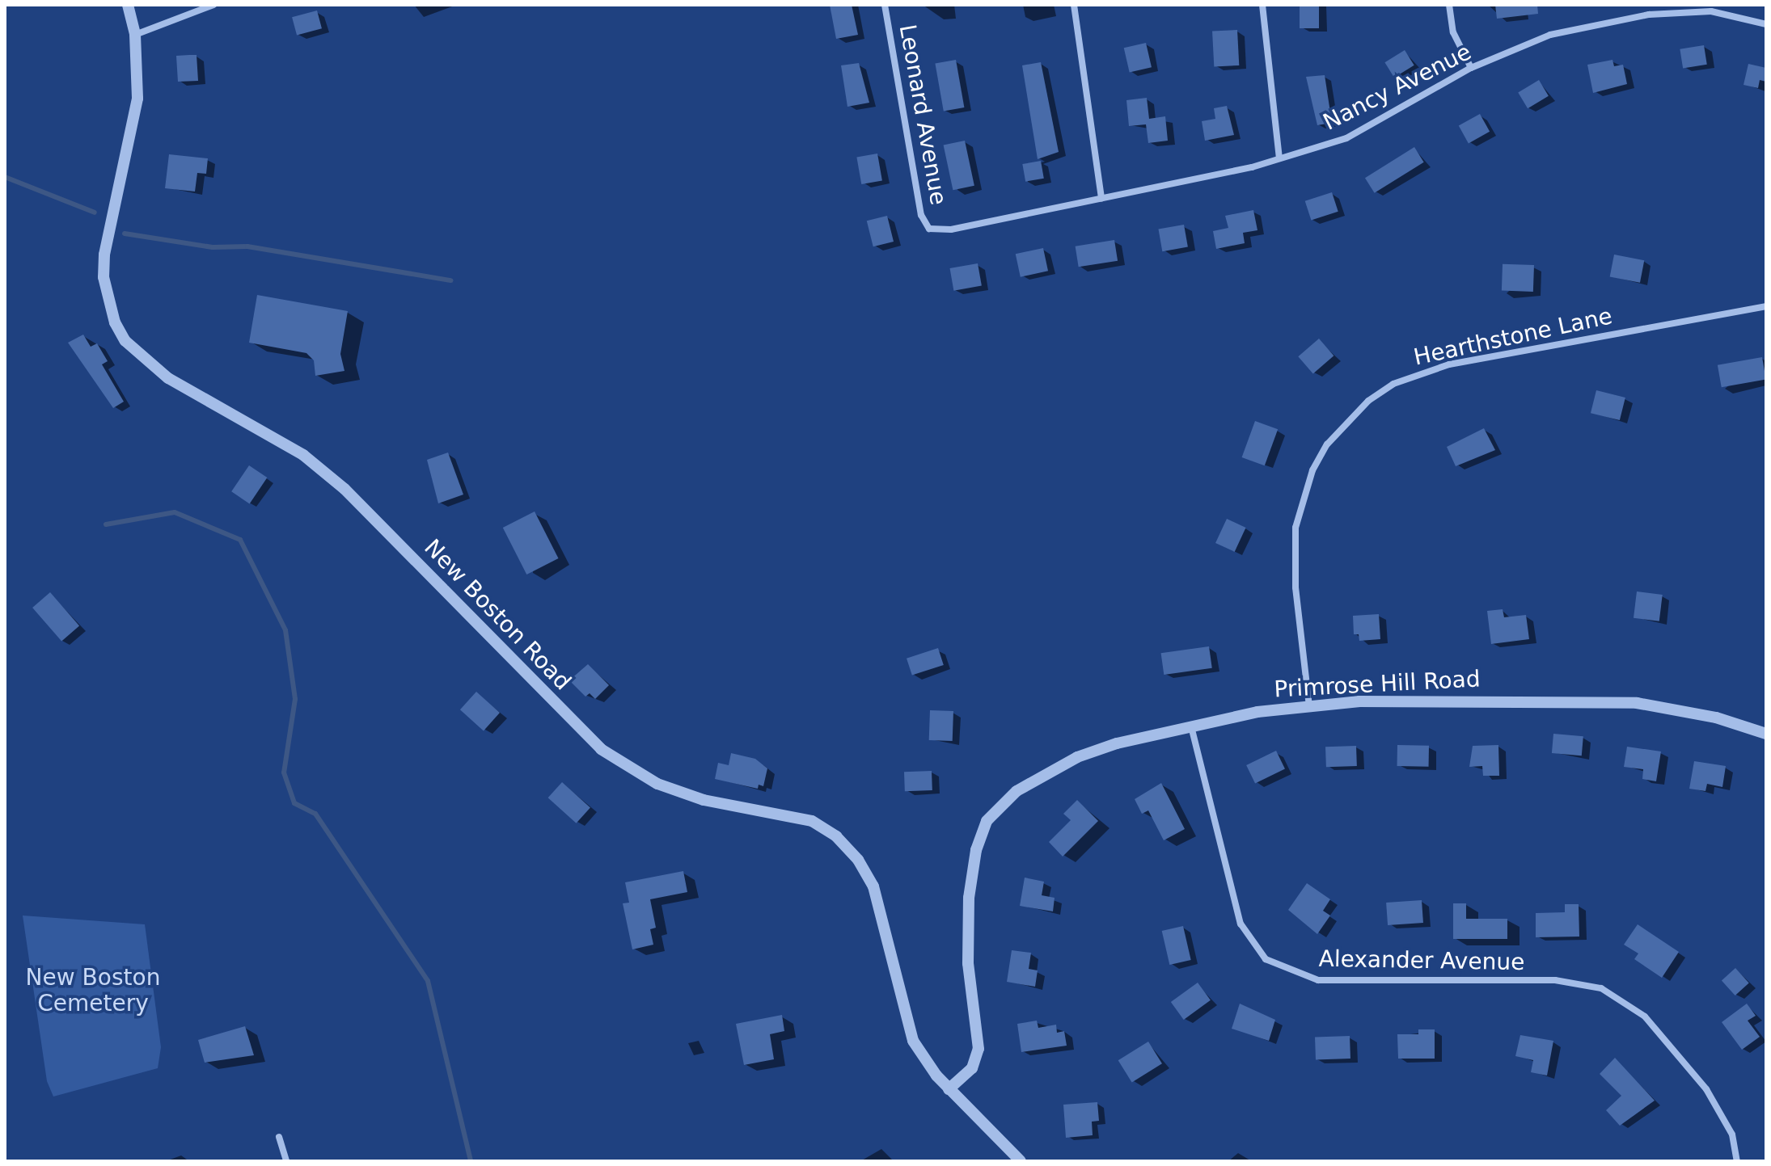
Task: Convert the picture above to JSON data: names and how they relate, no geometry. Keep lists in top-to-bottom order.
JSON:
{
  "streets": {
    "street": [
      "Nancy Avenue",
      "Leonard Avenue",
      "Hearthstone Lane",
      "New Boston Road",
      "Primrose Hill Road",
      "Alexander Avenue"
    ]
  },
  "crossings": [
    ["Nancy Avenue", "Leonard Avenue"],
    ["Hearthstone Lane", "Primrose Hill Road"],
    ["New Boston Road", "Primrose Hill Road"],
    ["Primrose Hill Road", "Alexander Avenue"]
  ],
  "parks": ["New Boston Cemetery"]
}
